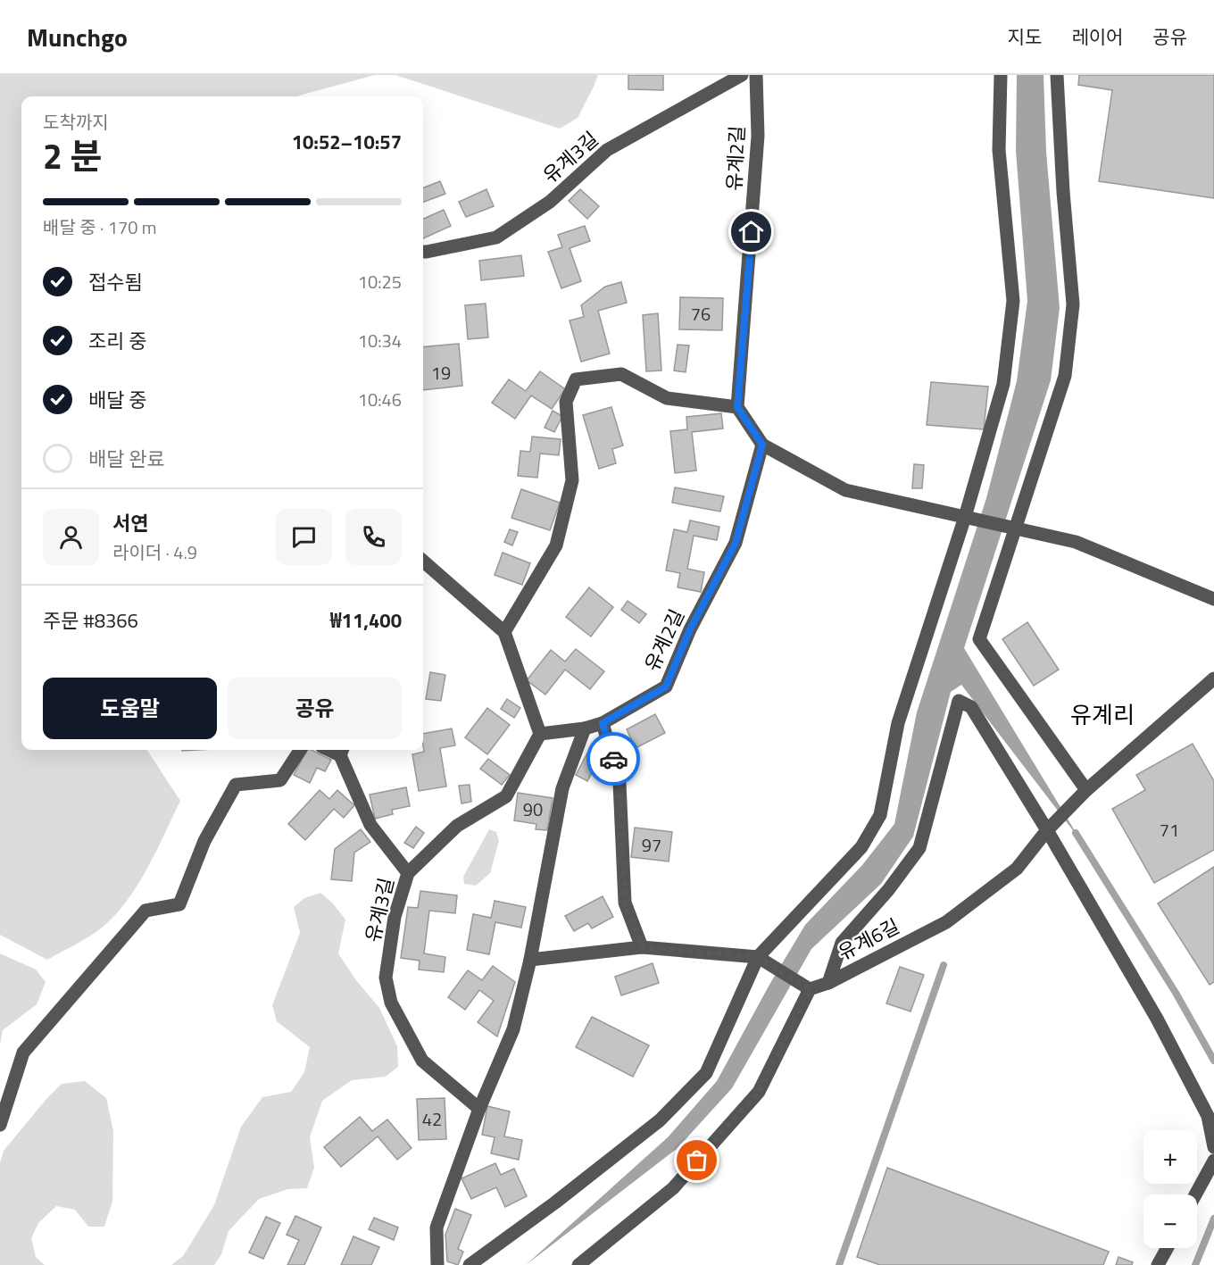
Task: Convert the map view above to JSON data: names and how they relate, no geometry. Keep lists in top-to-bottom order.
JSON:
{
  "streets": {
    "street": ["유계3길", "유계2길", "유계6길"]
  },
  "crossings": [
    ["유계3길", "유계2길"]
  ],
  "districts": ["유계리"],
  "house_numbers": [
    "76",
    "19",
    "90",
    "71",
    "97",
    "42"
  ],
  "page": {
    "header": "Munchgo",
    "nav": ["지도", "레이어", "공유"],
    "heading": ["2 분", "도착까지", "10:52–10:57"],
    "panel": [
      "서연",
      "라이더 · 4.9",
      "주문 #8366",
      "₩11,400"
    ],
    "bar": "배달 중 · 170 m",
    "list": [
      ["접수됨", "10:25"],
      ["조리 중", "10:34"],
      ["배달 중", "10:46"],
      "배달 완료"
    ],
    "buttons": ["도움말", "공유"],
    "map_buttons": ["+", "−"]
  }
}
